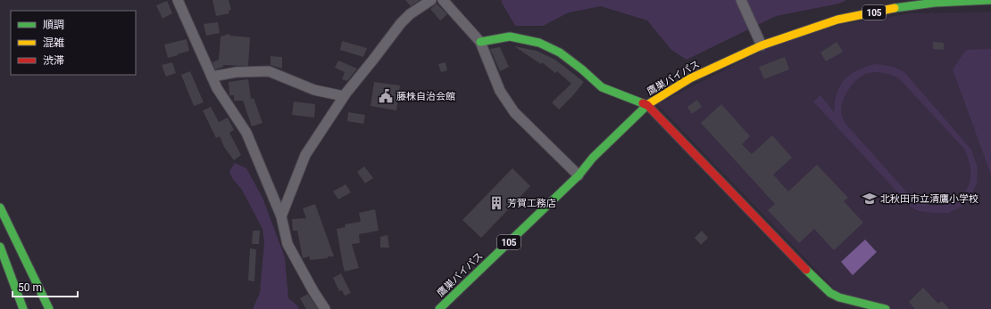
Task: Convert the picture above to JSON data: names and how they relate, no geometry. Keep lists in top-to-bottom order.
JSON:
{
  "streets": {
    "main road": ["105", "鷹巣バイパス"]
  },
  "places": {
    "public building": ["藤株自治会館"],
    "school or university": ["北秋田市立清鷹小学校"],
    "building": ["芳賀工務店"]
  },
  "legend": ["順調", "混雑", "渋滞"],
  "scale_bar": "50 m"
}
